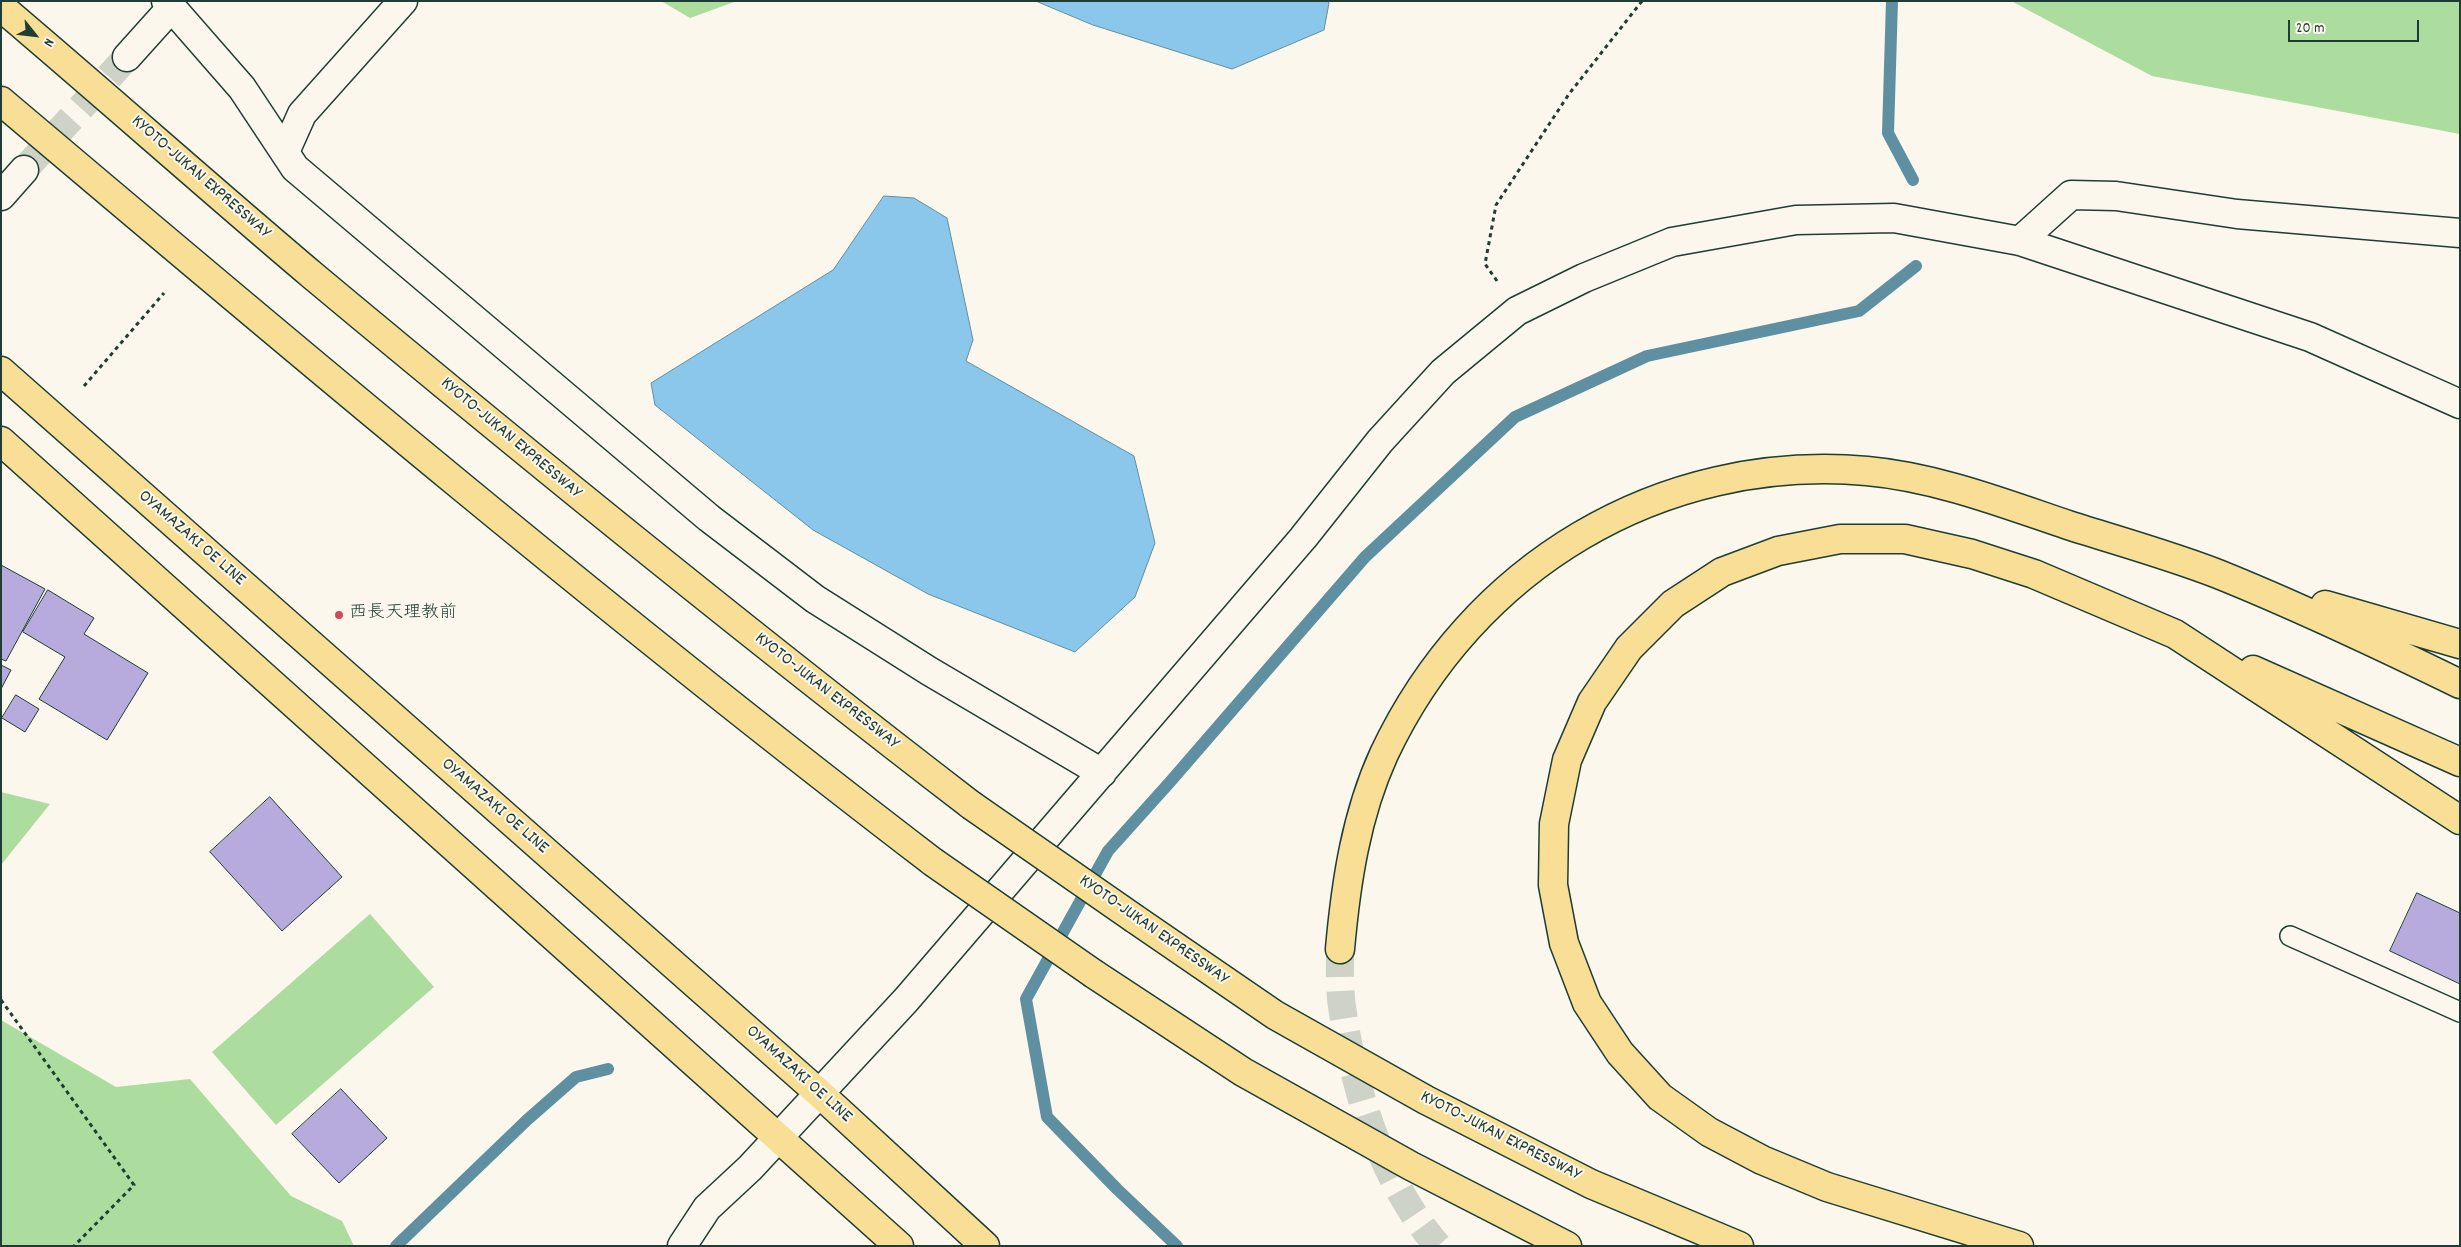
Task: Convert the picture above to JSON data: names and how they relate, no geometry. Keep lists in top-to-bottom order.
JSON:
{
  "streets": {
    "main road": ["KYOTO-JUKAN EXPRESSWAY", "OYAMAZAKI OE LINE"]
  },
  "places": ["西長天理教前"],
  "scale_bar": "20 m",
  "north": "bottom right"
}
